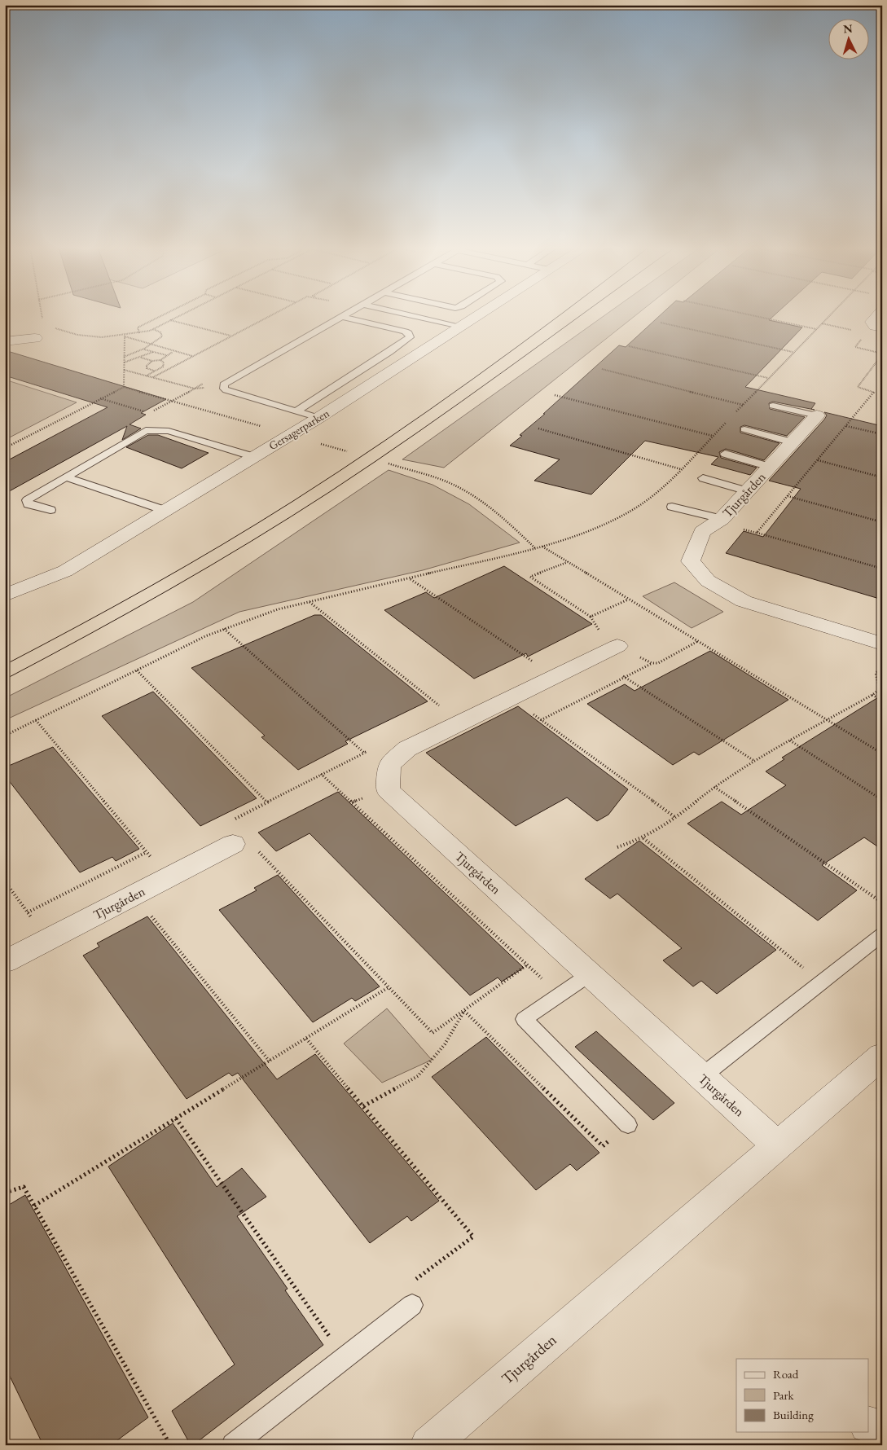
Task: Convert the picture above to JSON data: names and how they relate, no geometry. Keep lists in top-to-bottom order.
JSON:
{
  "streets": {
    "street": ["Gersagerparken", "Tjurgården"]
  },
  "legend": ["Road", "Park", "Building"],
  "north": "top"
}
